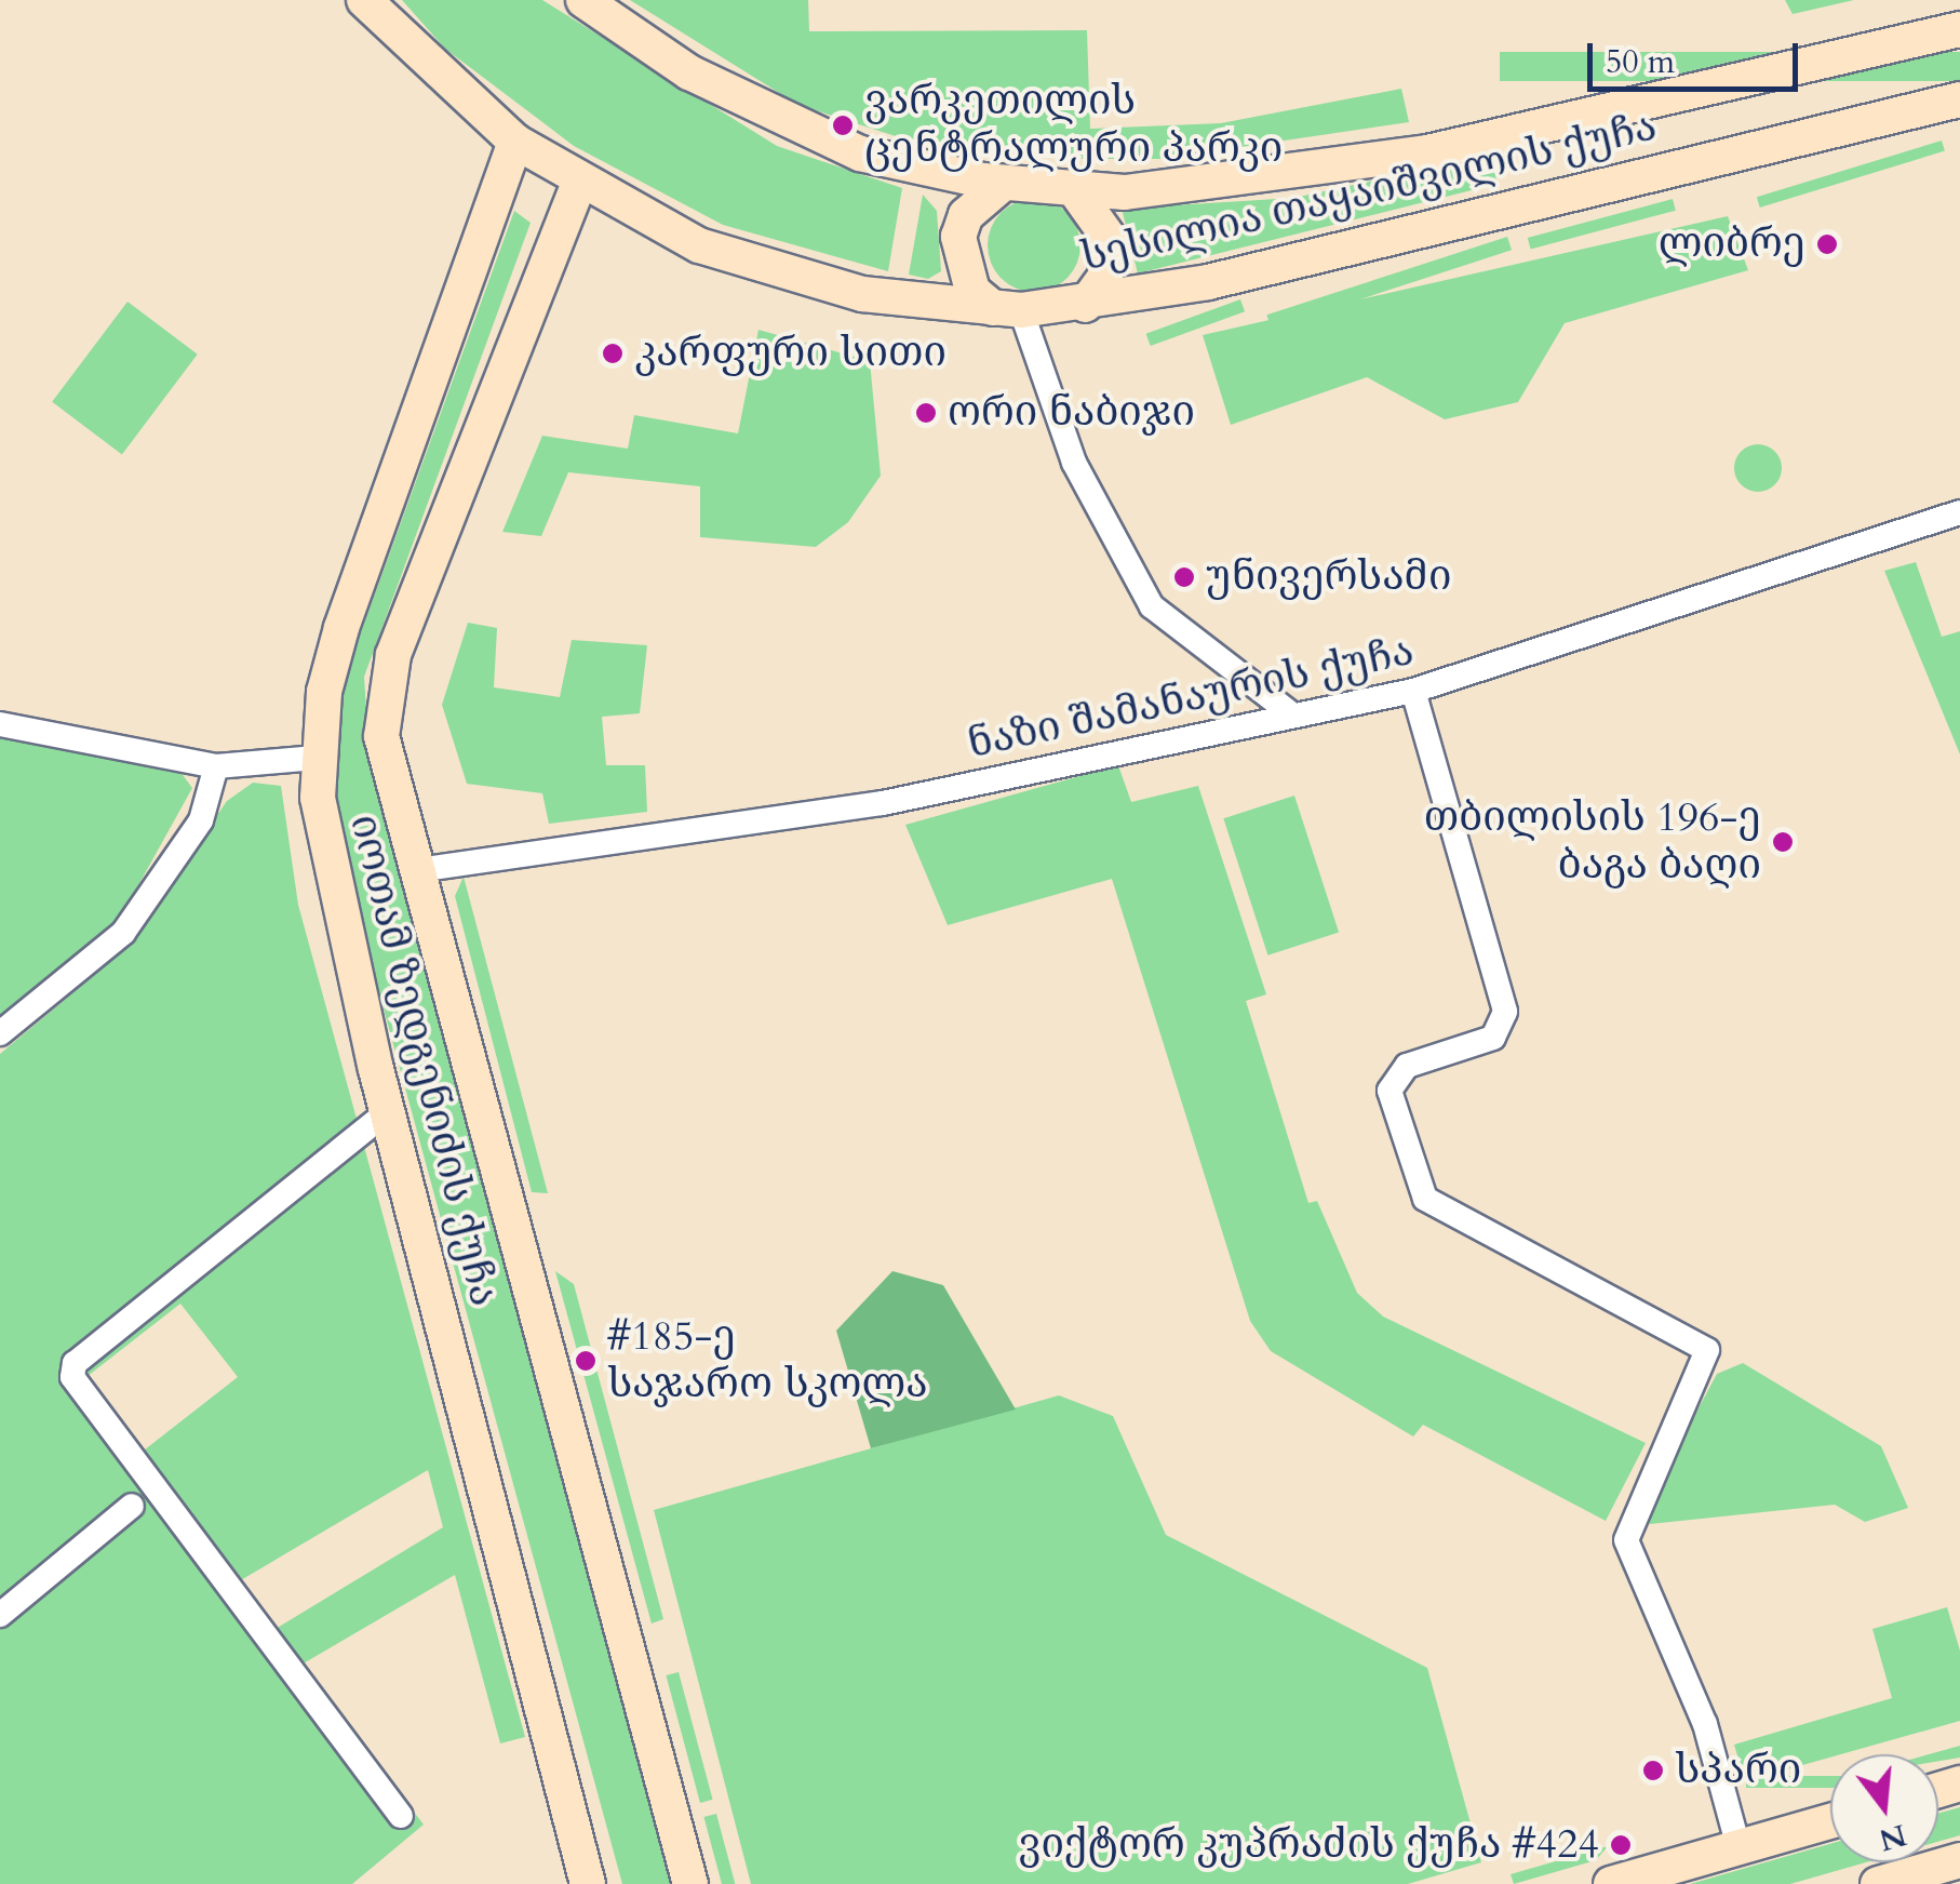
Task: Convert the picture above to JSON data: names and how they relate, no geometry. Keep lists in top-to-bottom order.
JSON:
{
  "streets": {
    "main road": ["სესილია თაყაიშვილის ქუჩა", "იოთამ ზედგენიძის ქუჩა"],
    "street": ["ნაზი შამანაურის ქუჩა"]
  },
  "crossings": [
    ["სესილია თაყაიშვილის ქუჩა", "იოთამ ზედგენიძის ქუჩა"],
    ["ნაზი შამანაურის ქუჩა", "იოთამ ზედგენიძის ქუჩა"]
  ],
  "places": [
    "ვარკეთილის ცენტრალური პარკი",
    "ლიბრე",
    "კარფური სითი",
    "ორი ნაბიჯი",
    "უნივერსამი",
    "თბილისის 196-ე ბაგა ბაღი",
    "#185-ე საჯარო სკოლა",
    "სპარი",
    "ვიქტორ კუპრაძის ქუჩა #424"
  ],
  "scale_bar": "50 m",
  "north": "bottom"
}
